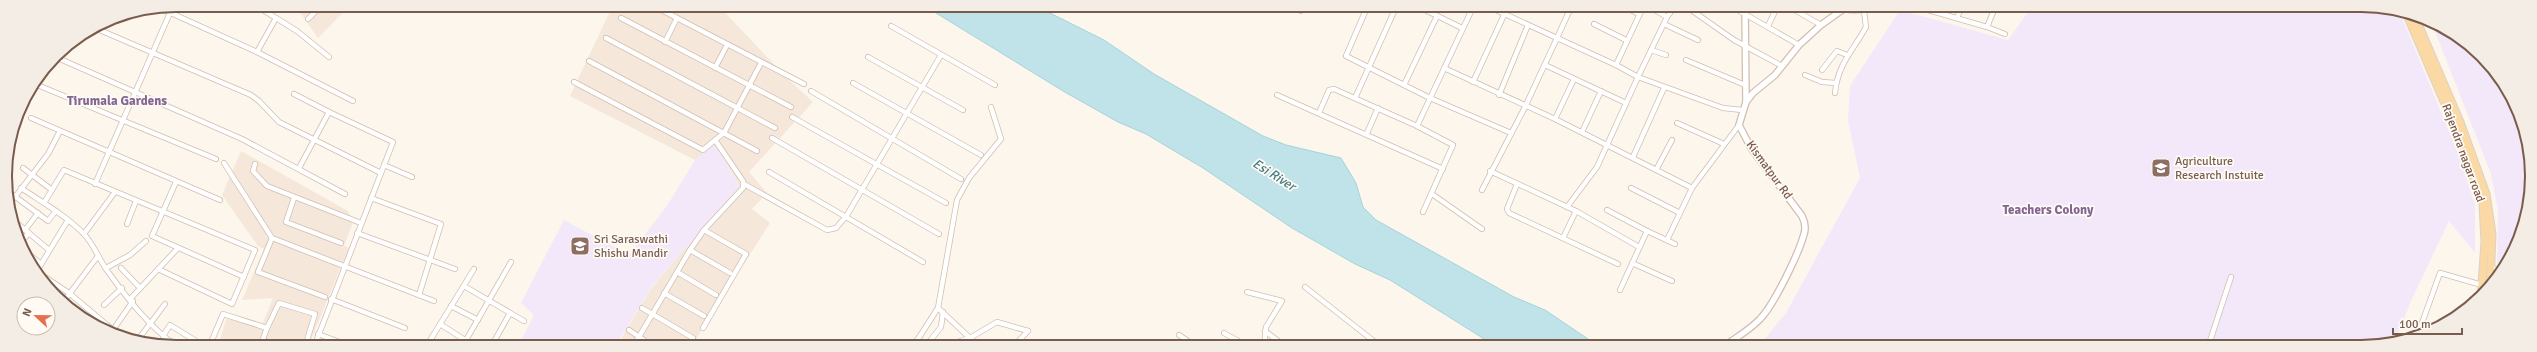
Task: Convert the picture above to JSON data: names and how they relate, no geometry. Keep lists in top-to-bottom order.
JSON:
{
  "streets": {
    "main road": ["Rajendra nagar road"],
    "street": ["Kismatpur Rd"]
  },
  "districts": ["Tirumala Gardens", "Teachers Colony"],
  "water": ["Esi River"],
  "places": {
    "school or university": ["Agriculture Research Instuite", "Sri Saraswathi Shishu Mandir"]
  },
  "scale_bar": "100 m",
  "north": "left"
}
